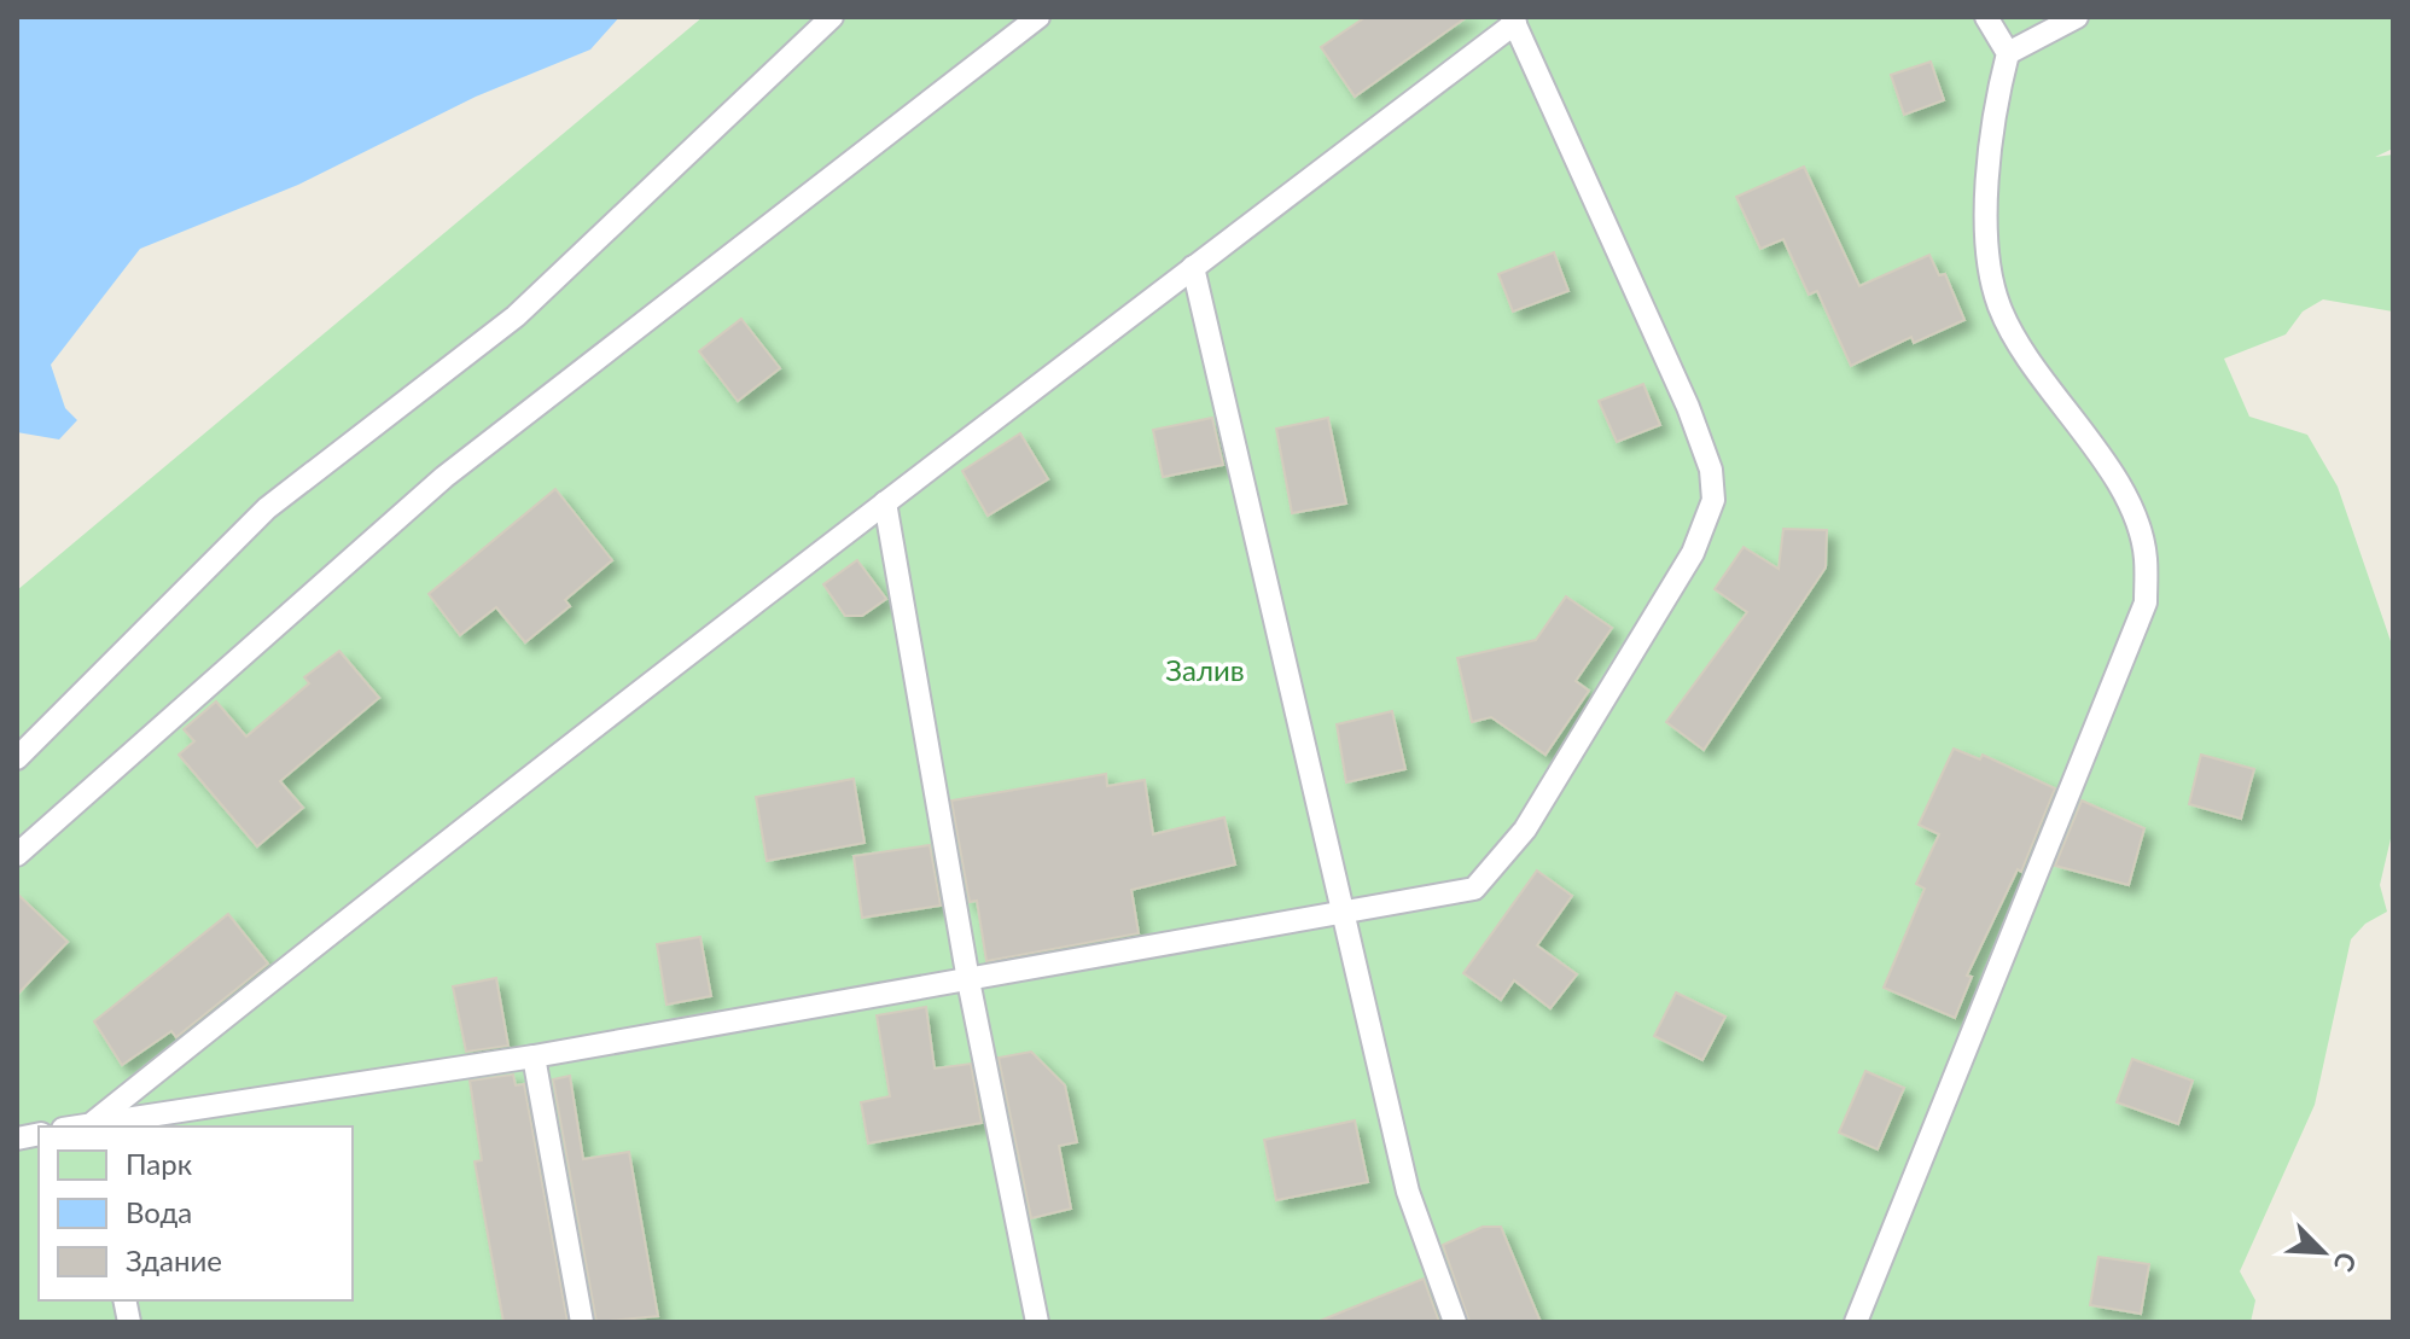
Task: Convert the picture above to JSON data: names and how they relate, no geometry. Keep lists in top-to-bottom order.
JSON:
{
  "parks": ["Залив"],
  "legend": ["Парк", "Вода", "Здание"],
  "north": "bottom right"
}
